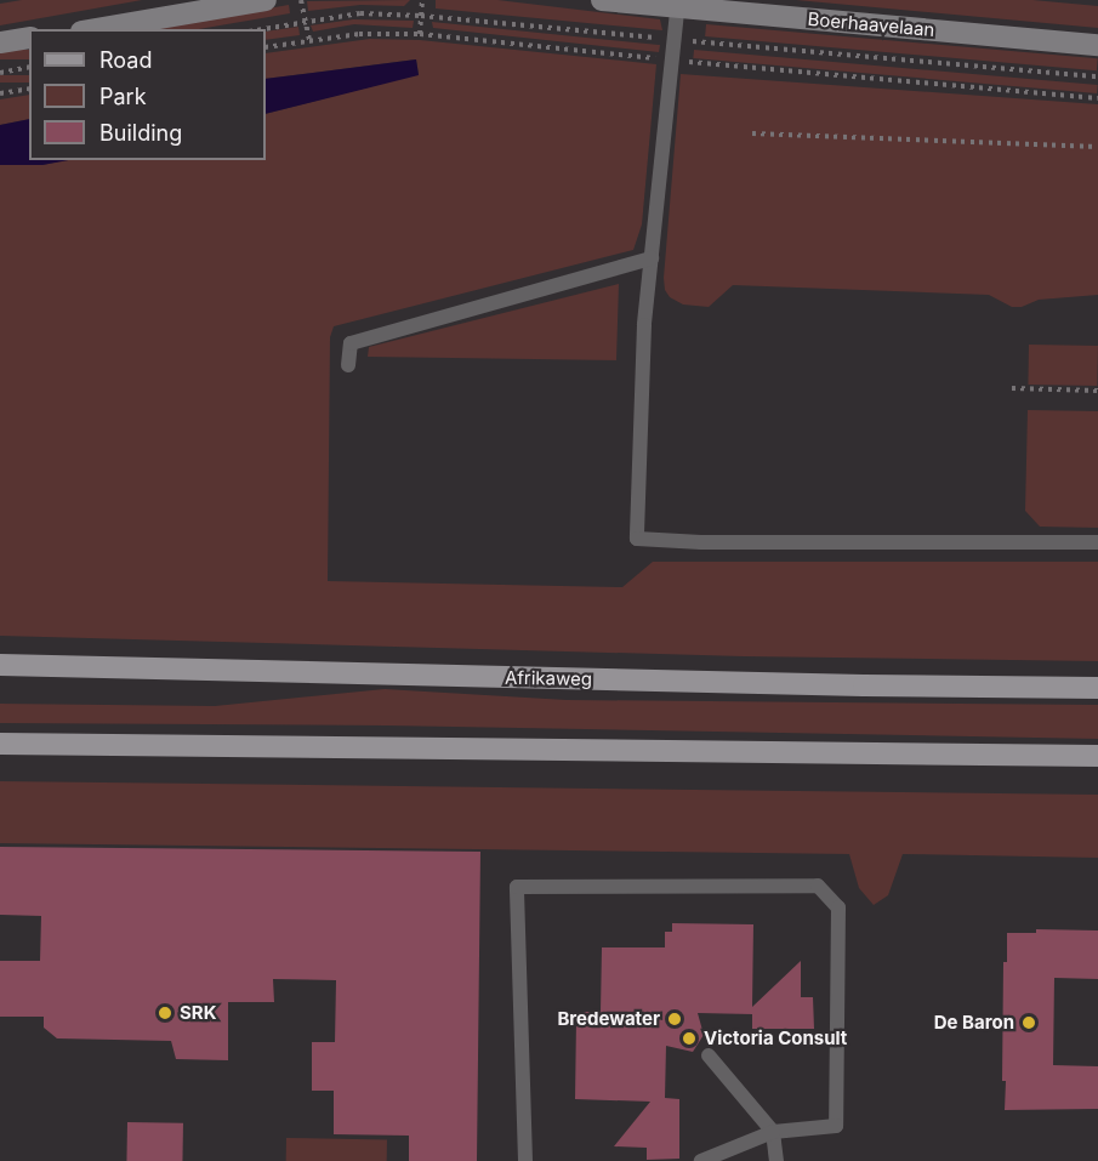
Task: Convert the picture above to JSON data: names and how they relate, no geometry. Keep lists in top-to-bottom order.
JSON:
{
  "streets": {
    "main road": ["Afrikaweg"],
    "street": ["Boerhaavelaan"]
  },
  "places": [
    "SRK",
    "Bredewater",
    "De Baron",
    "Victoria Consult"
  ],
  "legend": ["Road", "Park", "Building"]
}
